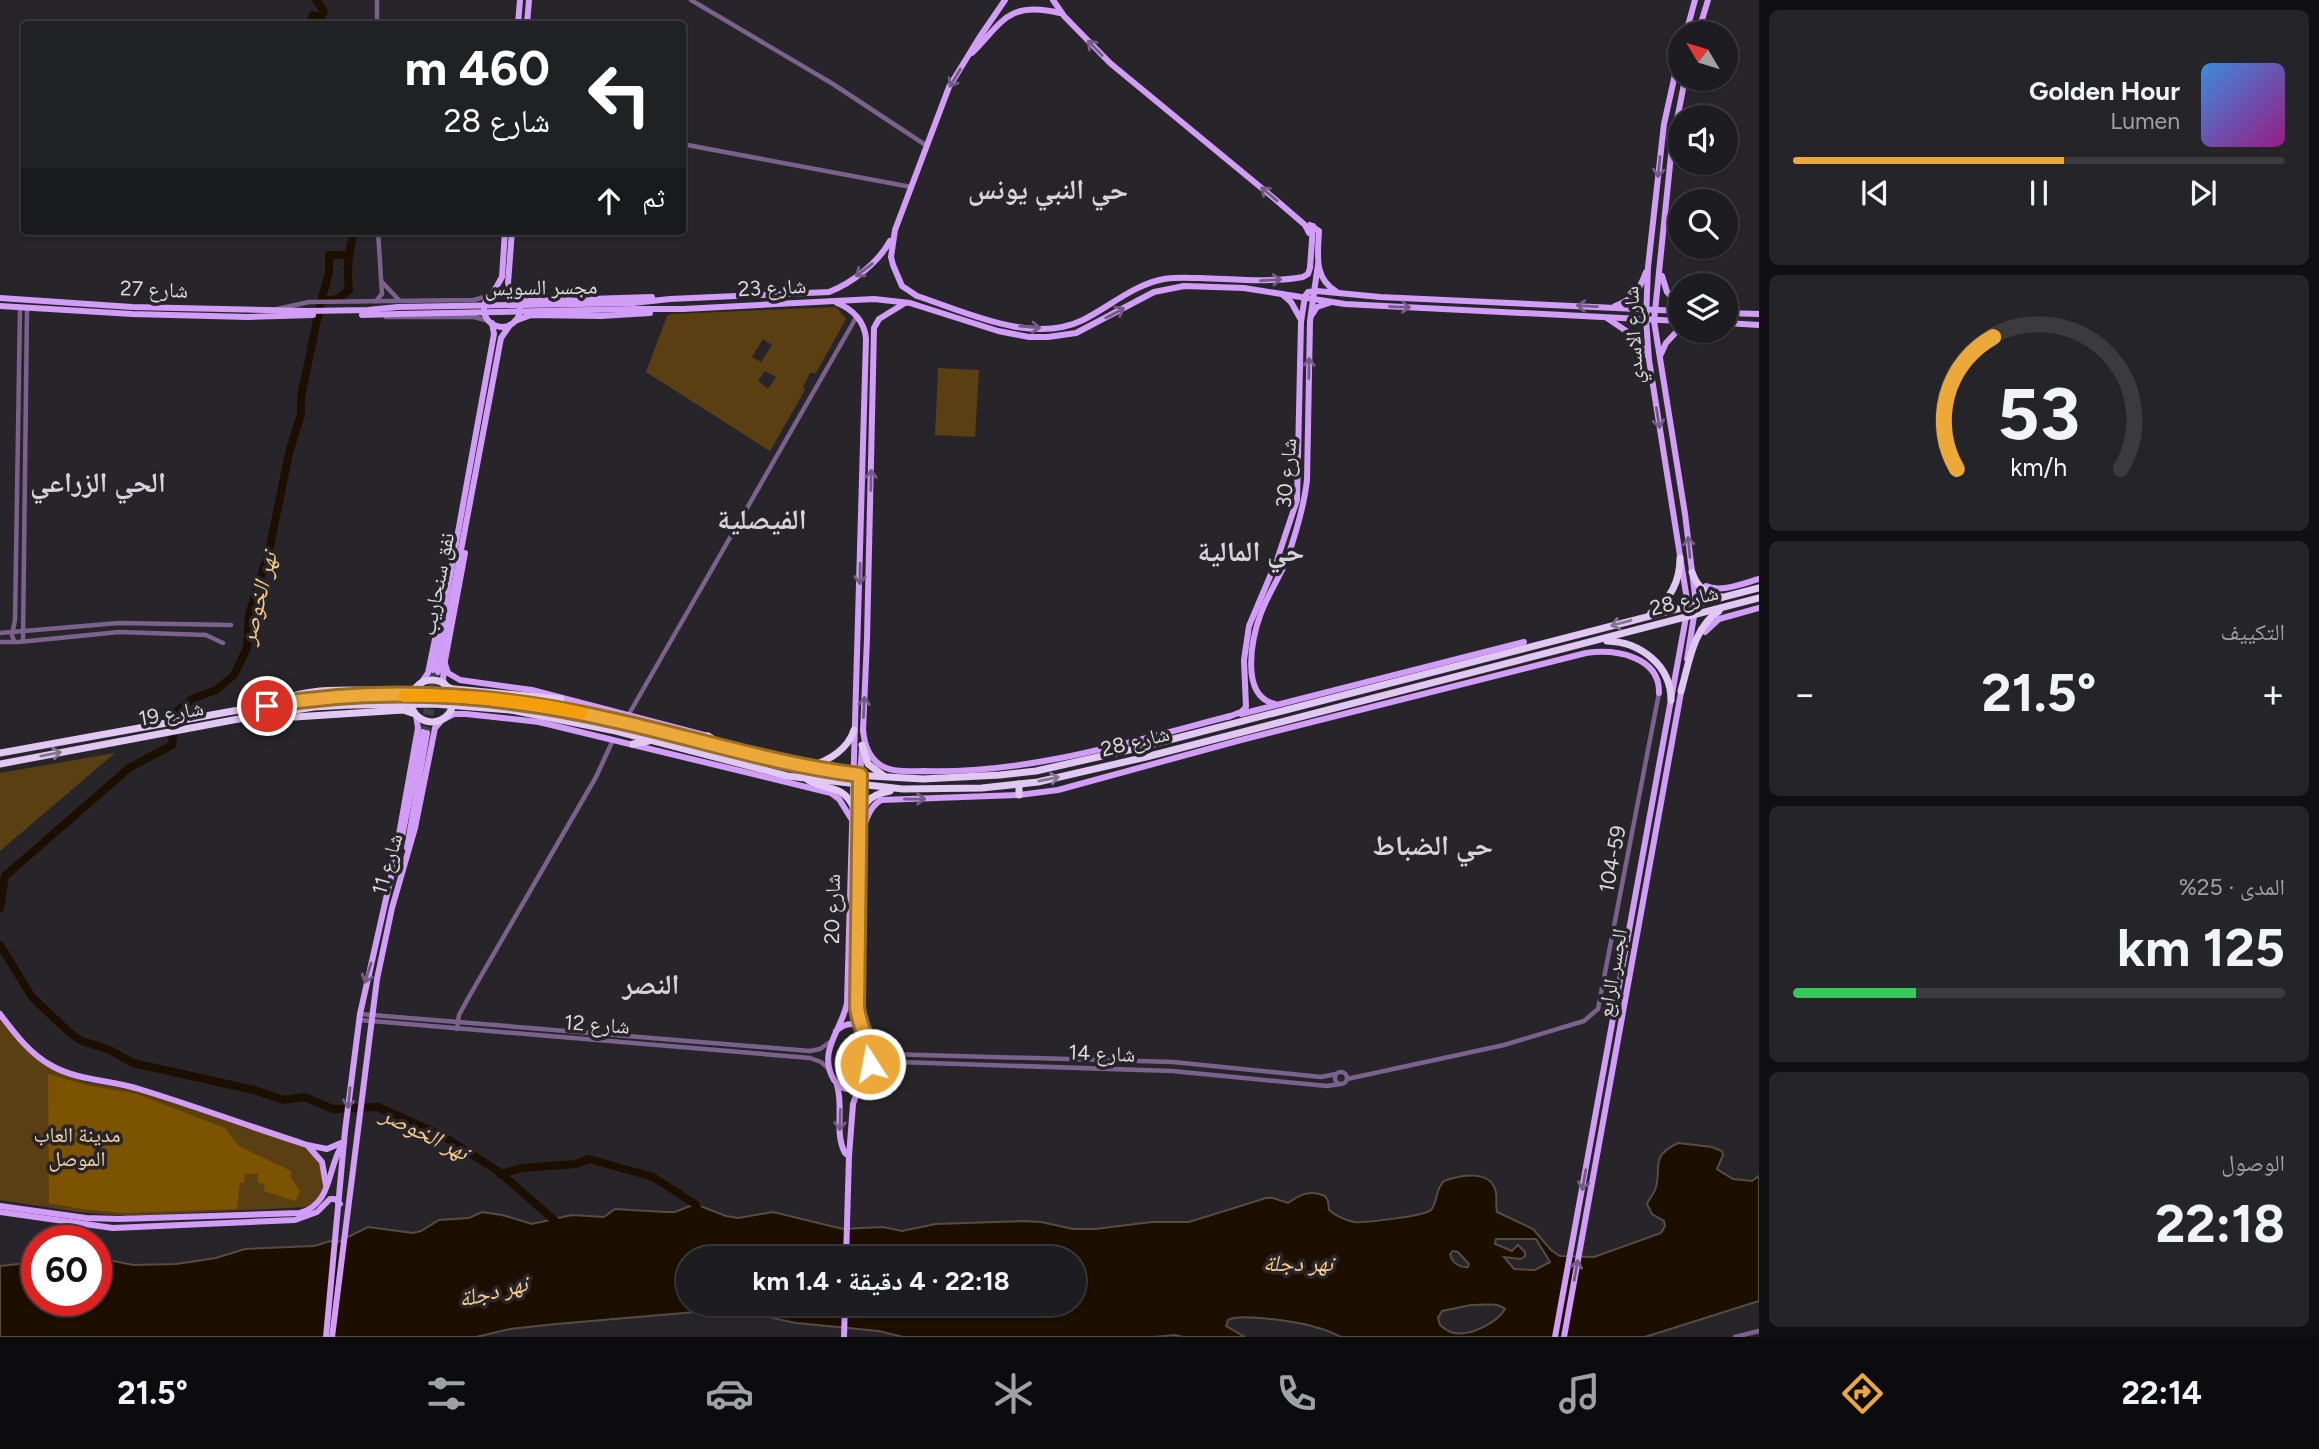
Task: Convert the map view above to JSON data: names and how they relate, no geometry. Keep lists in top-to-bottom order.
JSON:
{
  "streets": {
    "highway": ["شارع 28", "شارع 19"],
    "main road": [
      "مجسر السويس",
      "شارع 23",
      "شارع 27",
      "شارع الاسدي",
      "شارع 30",
      "نفق سنحاريب",
      "شارع 11",
      "شارع 20",
      "الجسر الرابع"
    ],
    "street": ["104-59", "شارع 12", "شارع 14"]
  },
  "crossings": [
    ["مجسر السويس", "شارع 23"],
    ["شارع الاسدي", "شارع 28"],
    ["شارع الاسدي", "الجسر الرابع"],
    ["شارع 28", "شارع 20"],
    ["شارع 28", "الجسر الرابع"],
    ["104-59", "شارع 14"],
    ["شارع 11", "شارع 12"],
    ["شارع 20", "شارع 12"],
    ["شارع 20", "شارع 14"],
    ["شارع 12", "شارع 14"]
  ],
  "districts": [
    "حي النبي يونس",
    "الحي الزراعي",
    "الفيصلية",
    "حي المالية",
    "حي الضباط",
    "النصر"
  ],
  "water": ["نهر الخوصر", "نهر دجلة"],
  "parks": ["مدينة العاب الموصل"],
  "north": "top left",
  "page": {
    "turn": ["460 m", "شارع 28"],
    "song": ["Golden Hour", "Lumen"],
    "then": "ثم",
    "tile": [
      "التكييف",
      ["المدى · 25%", "125 km"],
      ["الوصول", "22:18"]
    ],
    "heat": ["−", "21.5°", "+"],
    "limit": "60",
    "trip": "22:18 · 4 دقيقة · 1.4 km",
    "tabs": ["22:14", "21.5°"],
    "gauge": ["53", "km/h"]
  }
}
